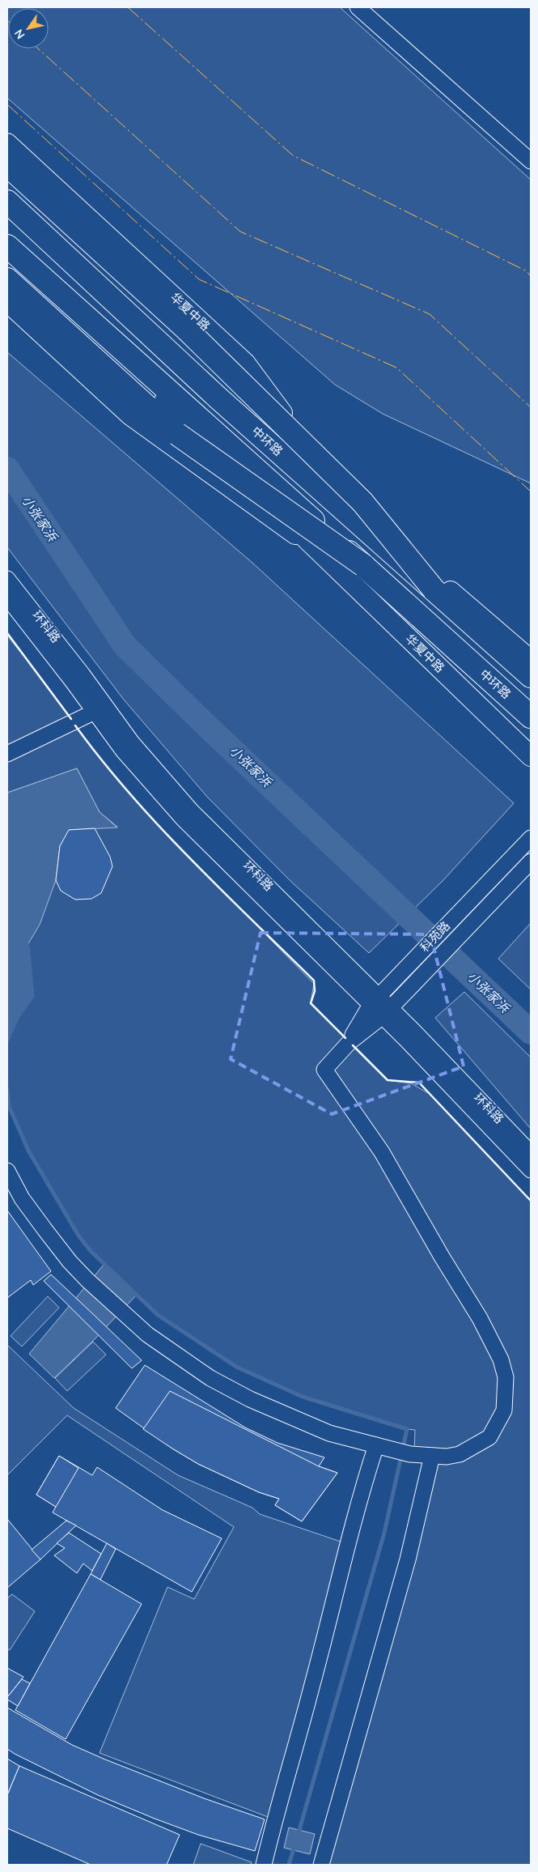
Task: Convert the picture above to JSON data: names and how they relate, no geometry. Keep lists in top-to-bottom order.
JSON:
{
  "streets": {
    "highway": ["中环路"],
    "main road": ["华夏中路"],
    "street": ["环科路", "科苑路"]
  },
  "crossings": [
    ["环科路", "科苑路"]
  ],
  "water": ["小张家浜"],
  "north": "bottom left"
}
